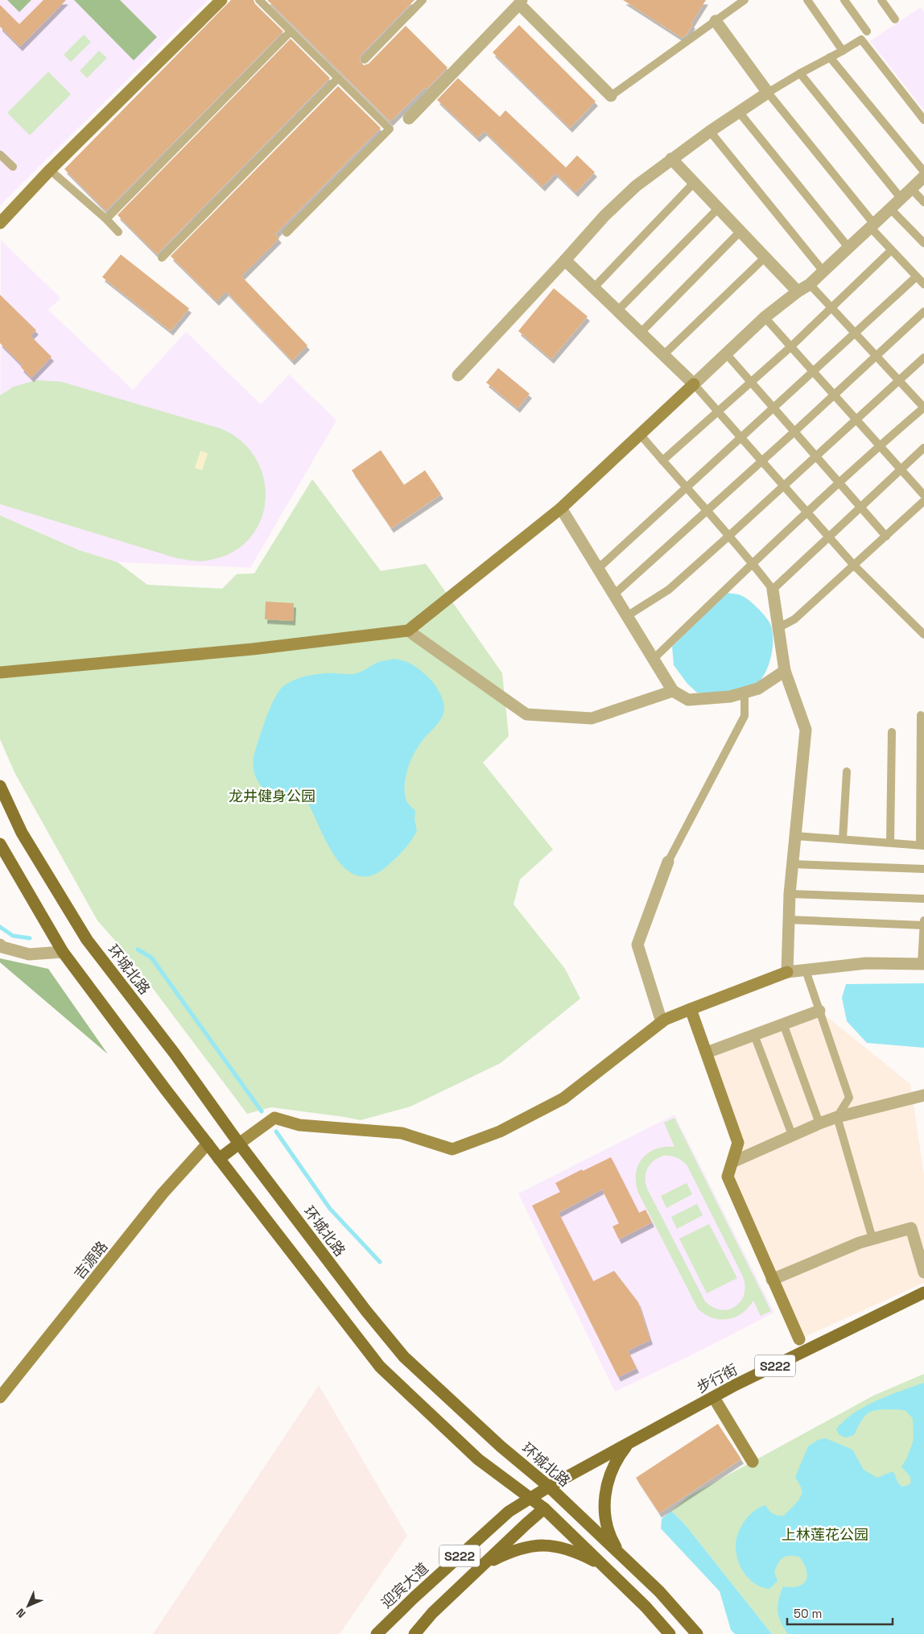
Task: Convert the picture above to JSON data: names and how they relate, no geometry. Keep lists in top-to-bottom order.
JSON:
{
  "streets": {
    "main road": [
      "环城北路",
      "S222",
      "步行街",
      "迎宾大道"
    ],
    "street": ["吉源路"]
  },
  "crossings": [
    ["环城北路", "步行街"],
    ["环城北路", "迎宾大道"],
    ["步行街", "迎宾大道"]
  ],
  "parks": ["龙井健身公园", "上林莲花公园"],
  "scale_bar": "50 m",
  "north": "bottom left"
}
